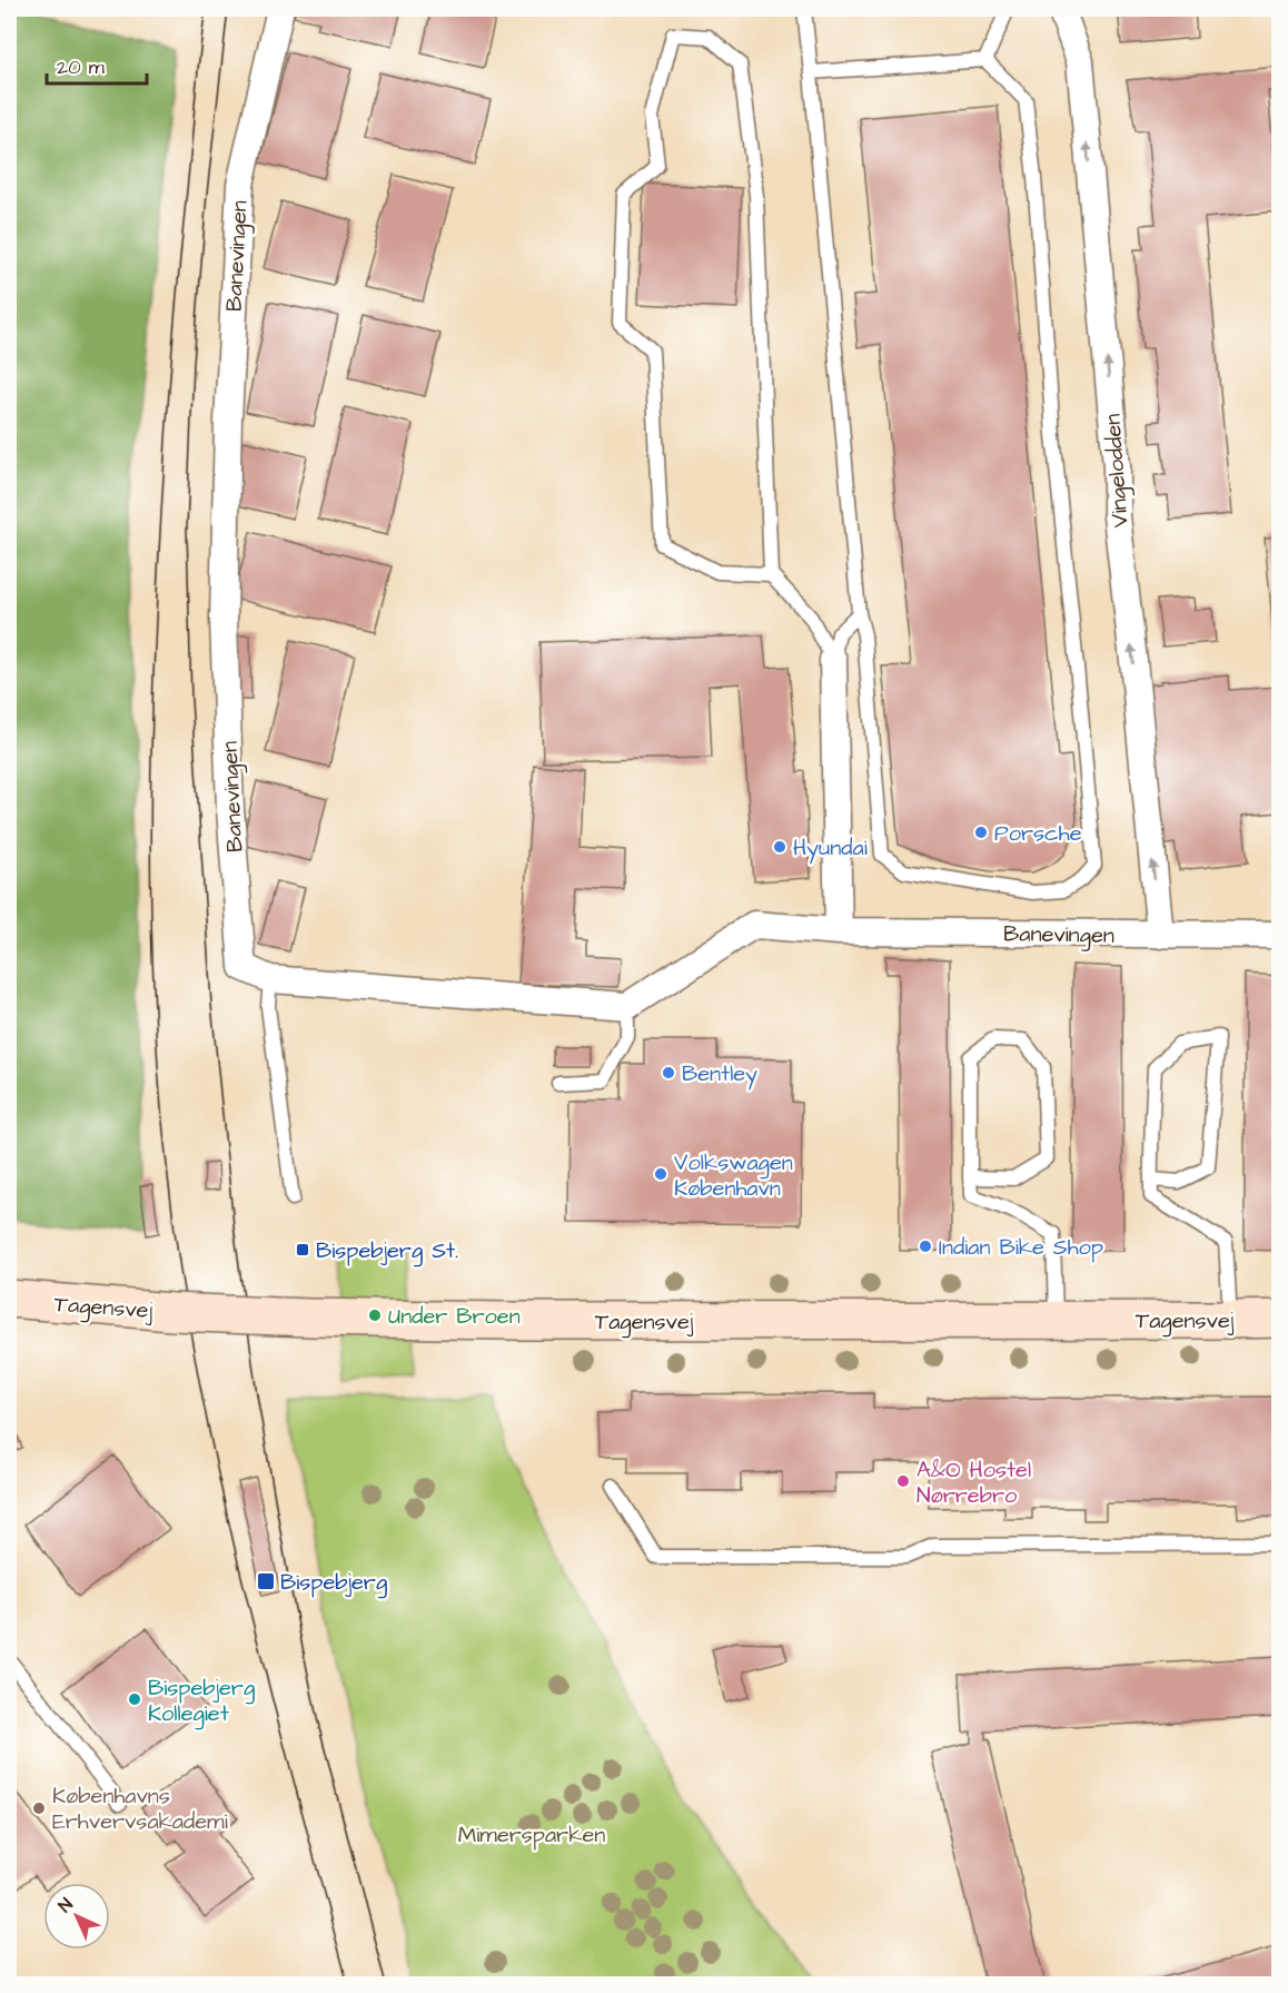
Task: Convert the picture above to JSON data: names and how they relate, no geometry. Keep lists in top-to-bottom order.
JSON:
{
  "streets": {
    "street": ["Banevingen", "Vingelodden", "Tagensvej"]
  },
  "crossings": [
    ["Banevingen", "Vingelodden"]
  ],
  "one_way": ["Vingelodden"],
  "parks": ["Mimersparken"],
  "places": {
    "other": [
      "Porsche",
      "Hyundai",
      "Bentley",
      "Volkswagen København",
      "Indian Bike Shop",
      "Under Broen",
      "A&O Hostel Nørrebro",
      "Bispebjerg Kollegiet",
      "Københavns Erhvervsakademi"
    ],
    "transit": ["Bispebjerg St.", "Bispebjerg"]
  },
  "scale_bar": "20 m",
  "north": "top left"
}
